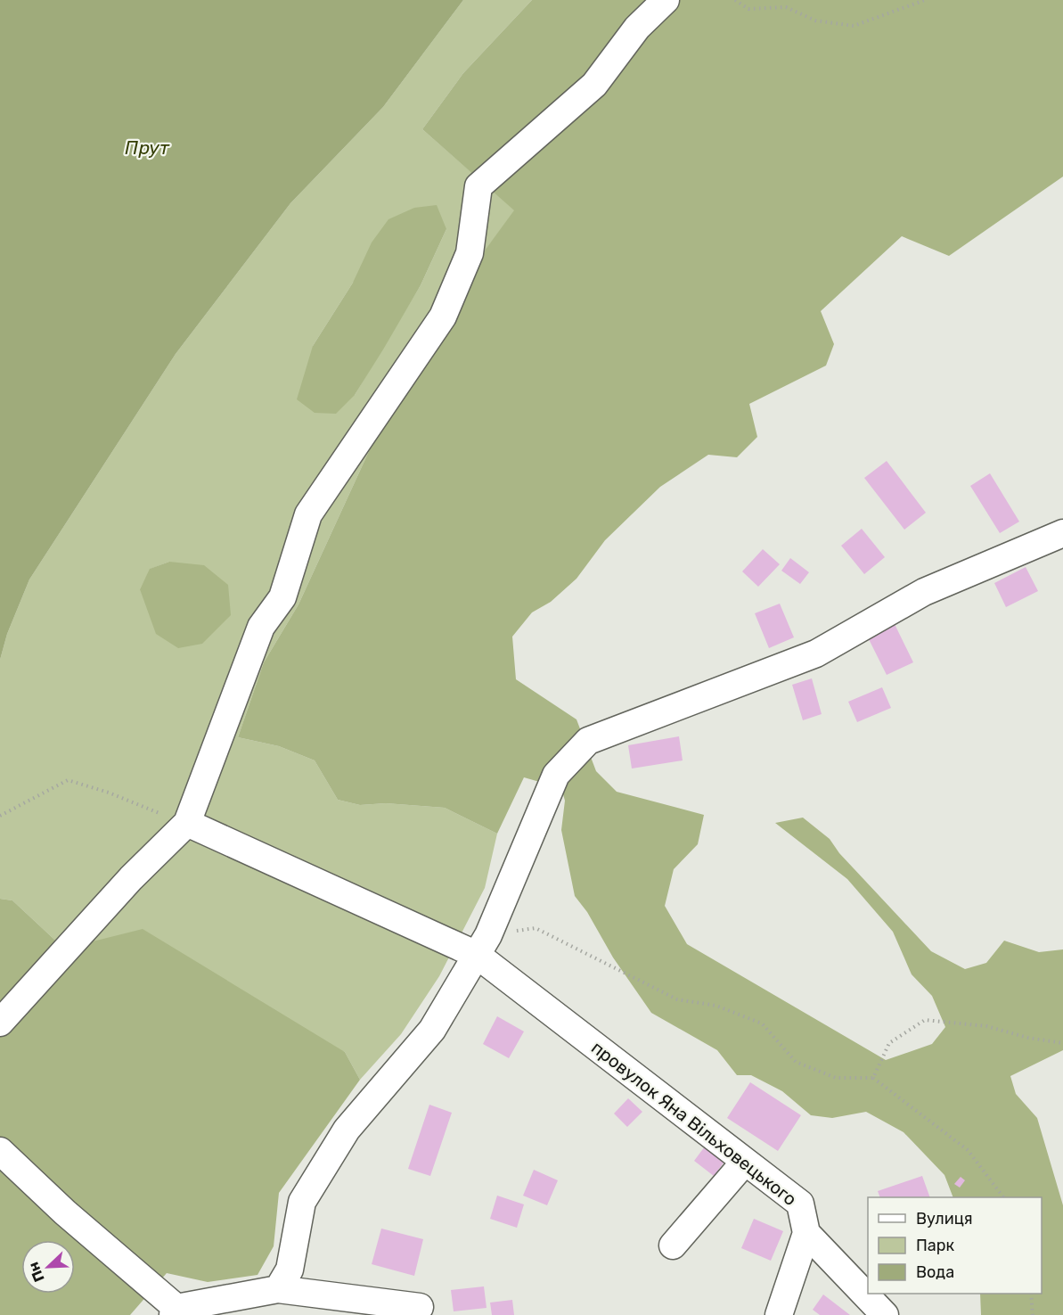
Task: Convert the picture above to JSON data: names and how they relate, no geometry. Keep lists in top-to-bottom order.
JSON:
{
  "streets": {
    "street": ["провулок Яна Вільховецького"]
  },
  "water": ["Прут"],
  "legend": ["Вулиця", "Парк", "Вода"],
  "north": "bottom left"
}
